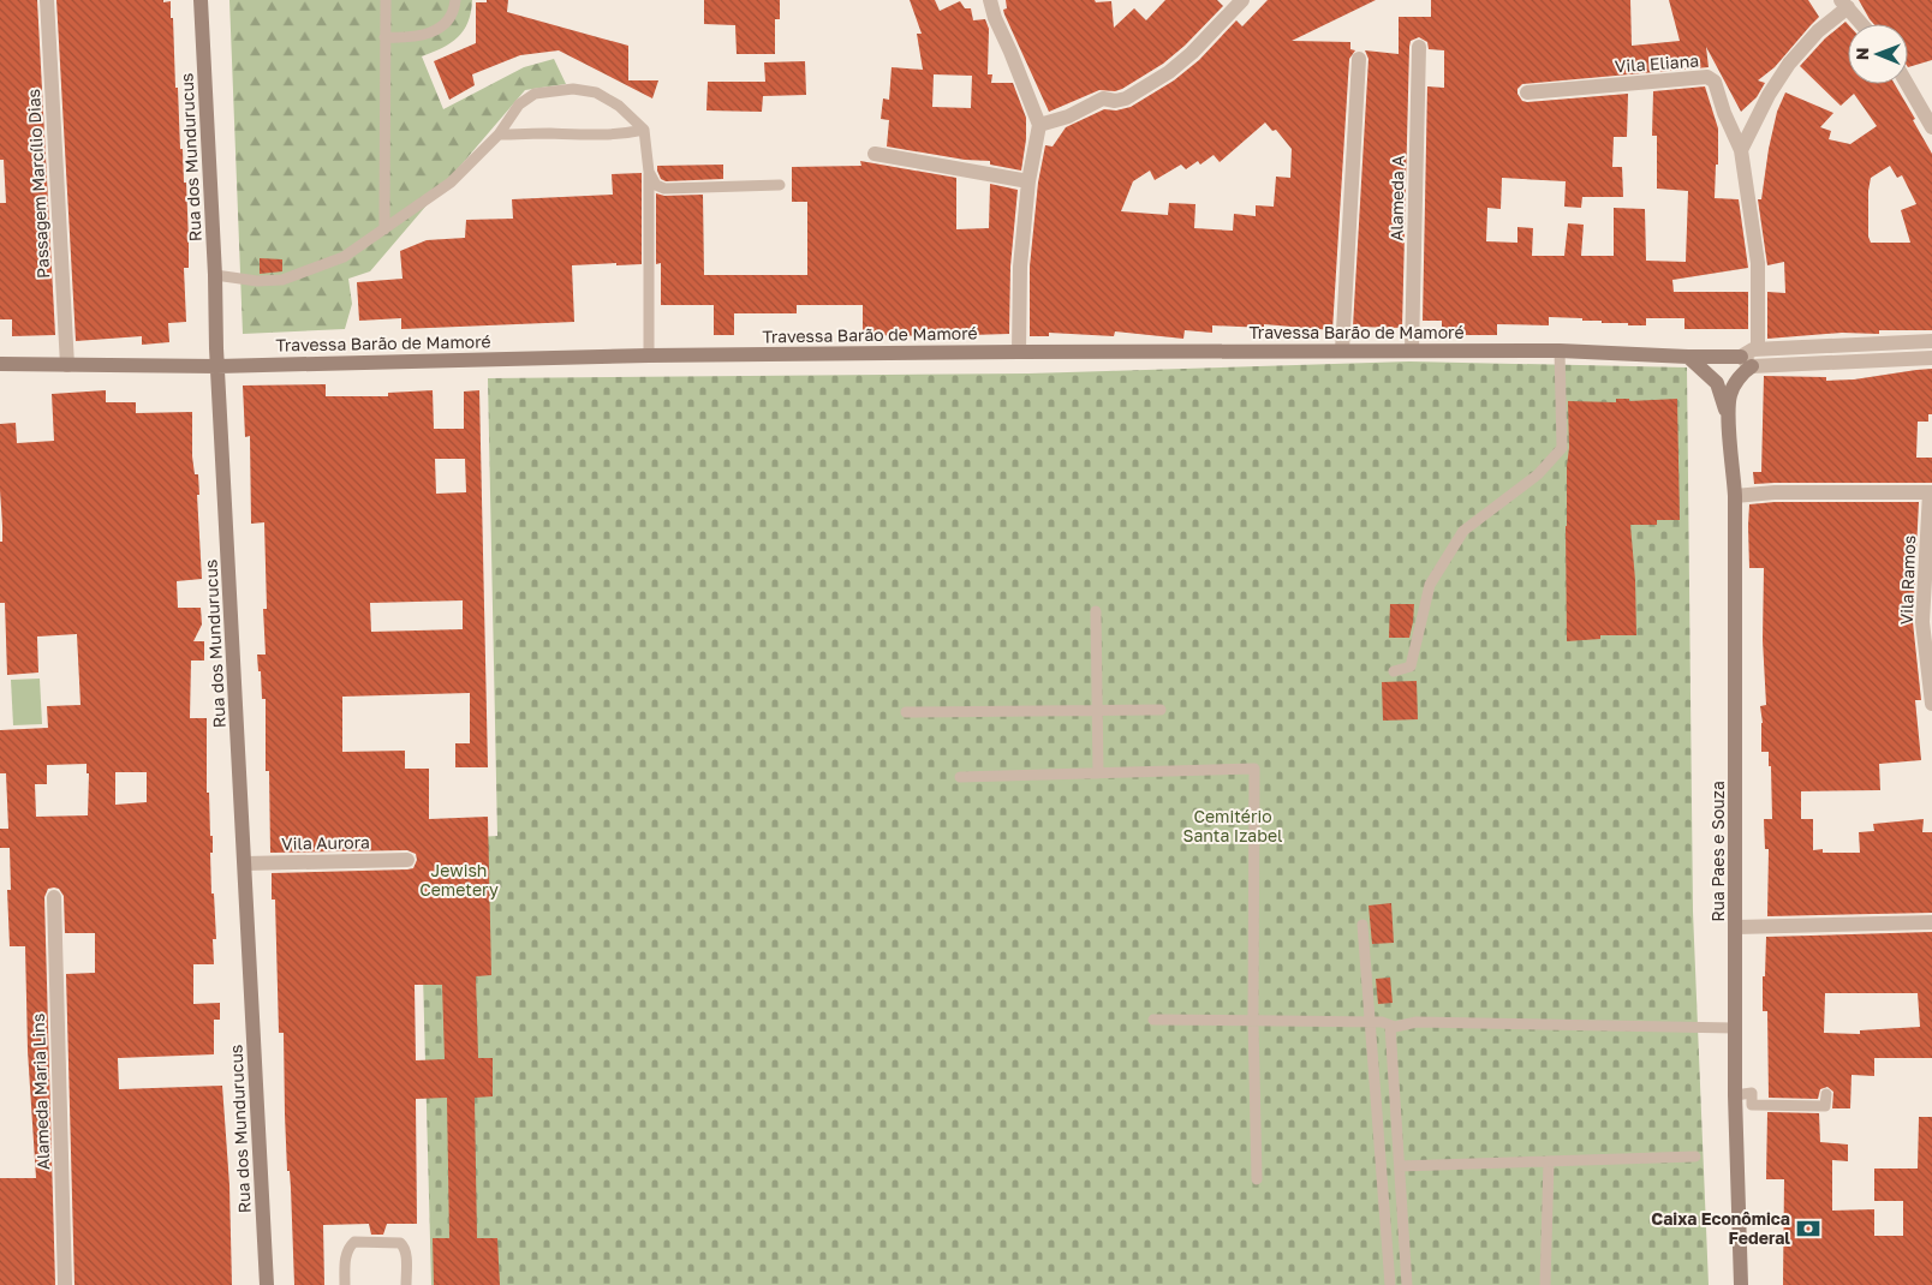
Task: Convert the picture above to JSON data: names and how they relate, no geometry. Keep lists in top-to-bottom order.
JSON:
{
  "streets": {
    "street": [
      "Vila Eliana",
      "Rua dos Mundurucus",
      "Passagem Marcílio Dias",
      "Alameda A",
      "Travessa Barão de Mamoré",
      "Vila Ramos",
      "Vila Aurora",
      "Rua Paes e Souza",
      "Alameda Maria Lins"
    ]
  },
  "crossings": [
    ["Vila Eliana", "Travessa Barão de Mamoré"],
    ["Rua dos Mundurucus", "Travessa Barão de Mamoré"],
    ["Rua dos Mundurucus", "Vila Aurora"],
    ["Passagem Marcílio Dias", "Travessa Barão de Mamoré"],
    ["Alameda A", "Travessa Barão de Mamoré"],
    ["Travessa Barão de Mamoré", "Rua Paes e Souza"]
  ],
  "parks": ["Cemitério Santa Izabel", "Jewish Cemetery"],
  "places": {
    "bank": ["Caixa Econômica Federal"]
  },
  "north": "left"
}
